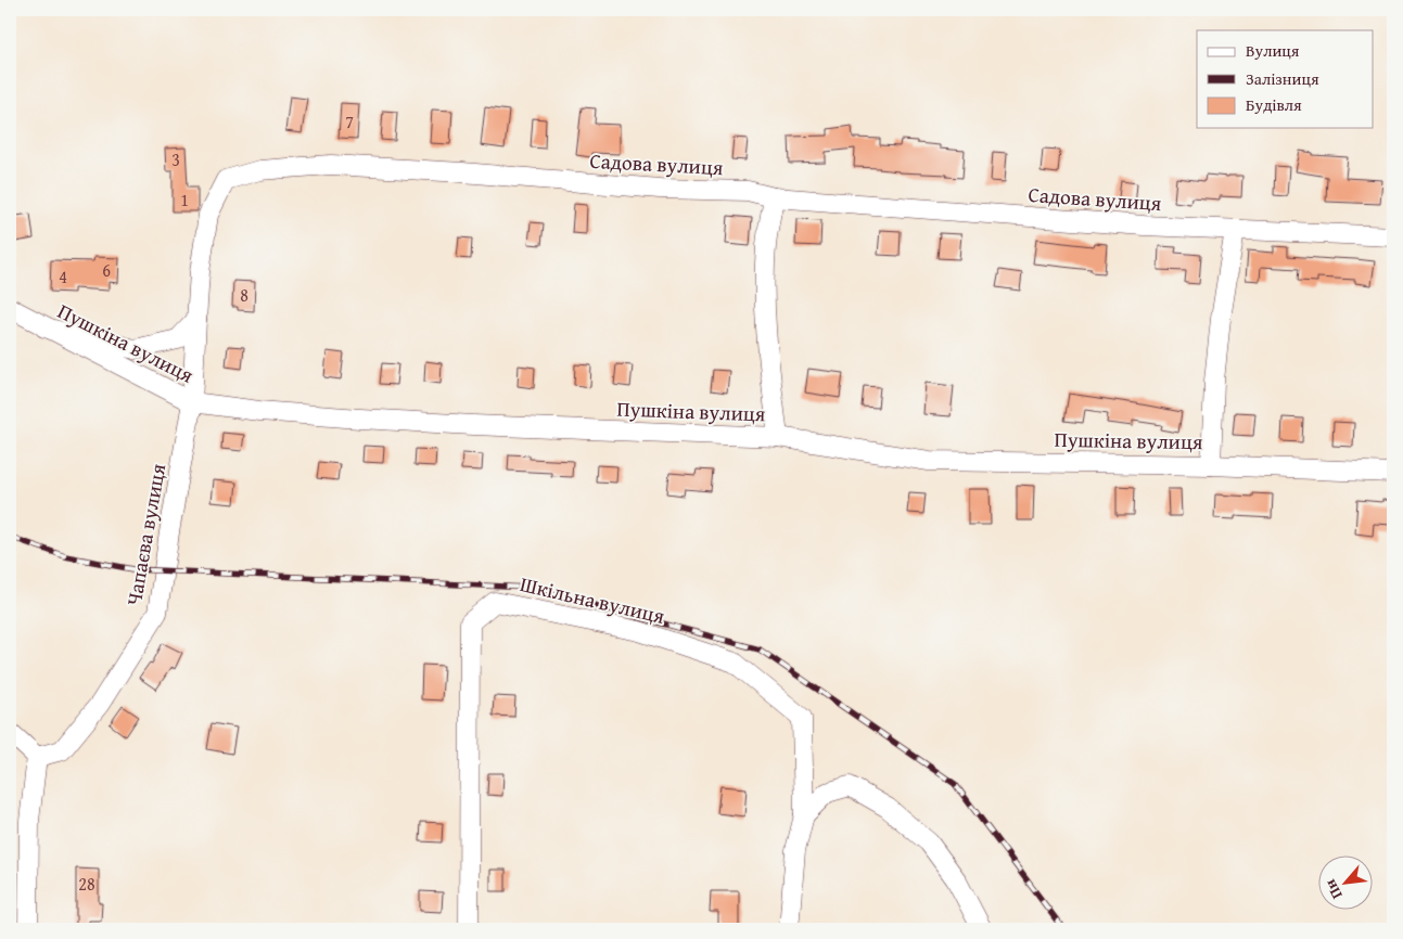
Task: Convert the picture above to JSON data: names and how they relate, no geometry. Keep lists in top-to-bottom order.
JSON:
{
  "streets": {
    "street": [
      "Садова вулиця",
      "Пушкіна вулиця",
      "Чапаєва вулиця",
      "Шкільна вулиця"
    ]
  },
  "crossings": [
    ["Садова вулиця", "Пушкіна вулиця"],
    ["Садова вулиця", "Чапаєва вулиця"],
    ["Пушкіна вулиця", "Чапаєва вулиця"]
  ],
  "house_numbers": [
    "7",
    "3",
    "1",
    "6",
    "4",
    "8",
    "28"
  ],
  "legend": ["Вулиця", "Залізниця", "Будівля"],
  "north": "bottom left"
}
